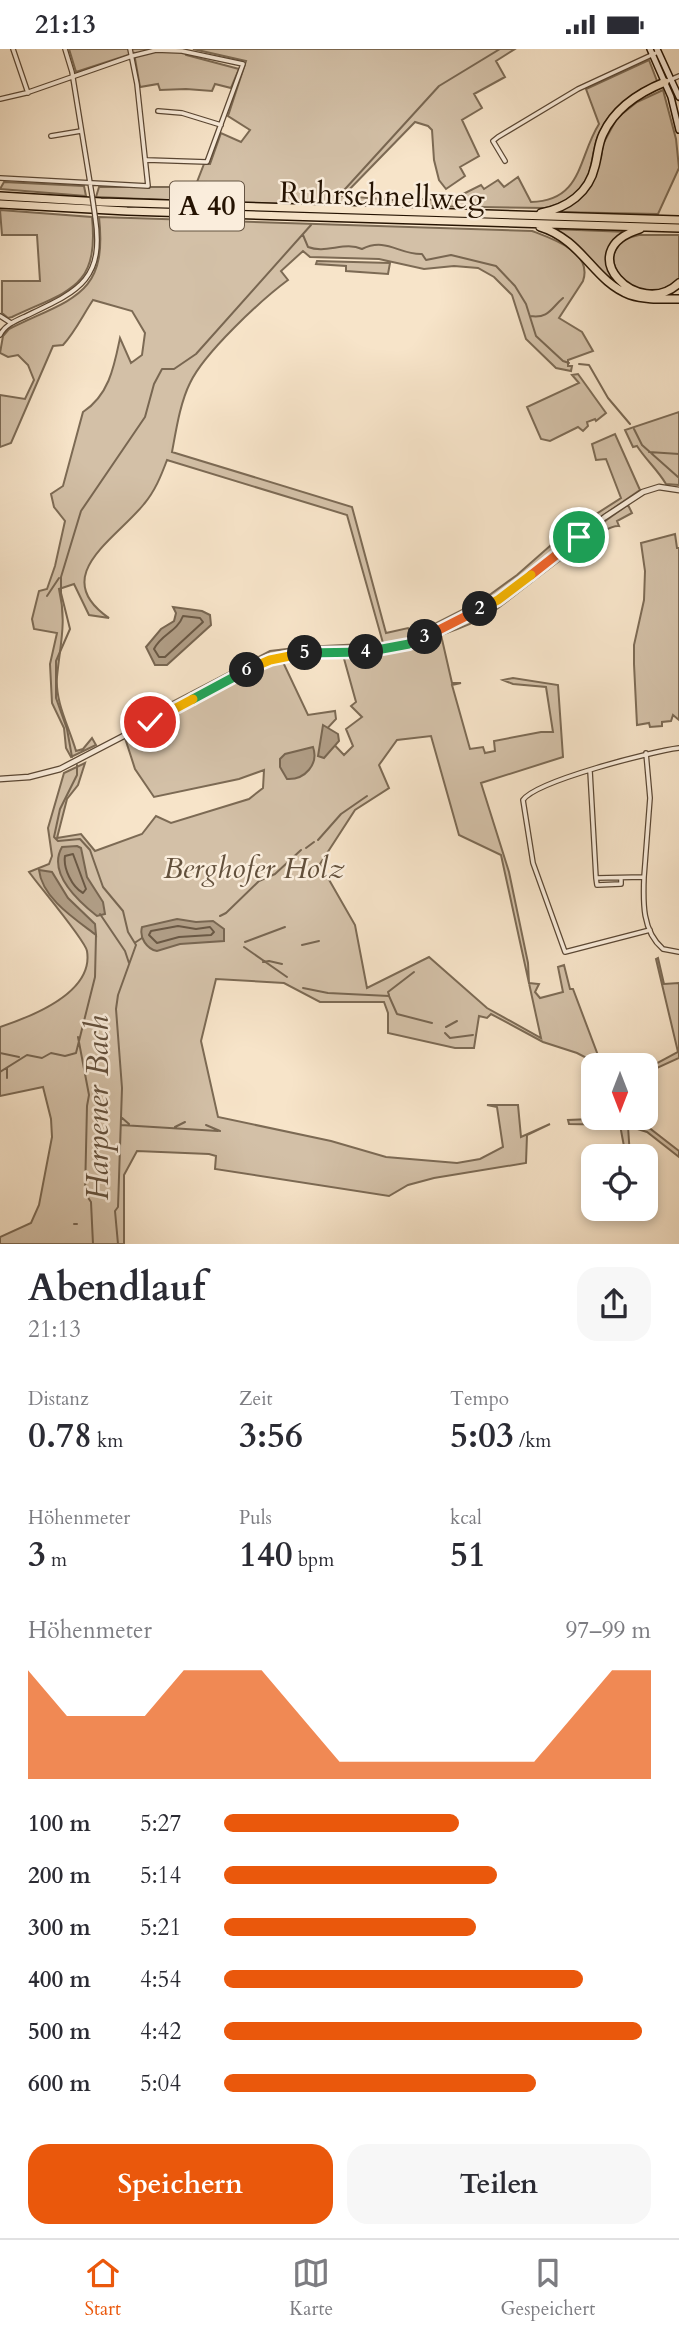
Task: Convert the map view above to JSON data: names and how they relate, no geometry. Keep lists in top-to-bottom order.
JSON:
{
  "streets": {
    "highway": ["Ruhrschnellweg", "A 40"]
  },
  "water": ["Harpener Bach"],
  "parks": ["Berghofer Holz"],
  "north": "bottom",
  "page": {
    "status": "21:13",
    "pins": [
      "2",
      "3",
      "4",
      "5",
      "6"
    ],
    "heading": ["Abendlauf", "21:13"],
    "stats": [
      ["Distanz", "0.78 km"],
      ["Zeit", "3:56"],
      ["Tempo", "5:03 /km"],
      ["Höhenmeter", "3 m"],
      ["Puls", "140 bpm"],
      ["kcal", "51"]
    ],
    "chart": ["Höhenmeter", "97–99 m"],
    "list": [
      {
        "name": "100 m",
        "note": "5:27"
      },
      {
        "name": "200 m",
        "note": "5:14"
      },
      {
        "name": "300 m",
        "note": "5:21"
      },
      {
        "name": "400 m",
        "note": "4:54"
      },
      {
        "name": "500 m",
        "note": "4:42"
      },
      {
        "name": "600 m",
        "note": "5:04"
      }
    ],
    "buttons": ["Speichern", "Teilen"],
    "tabs": ["Start", "Karte", "Gespeichert"]
  }
}
